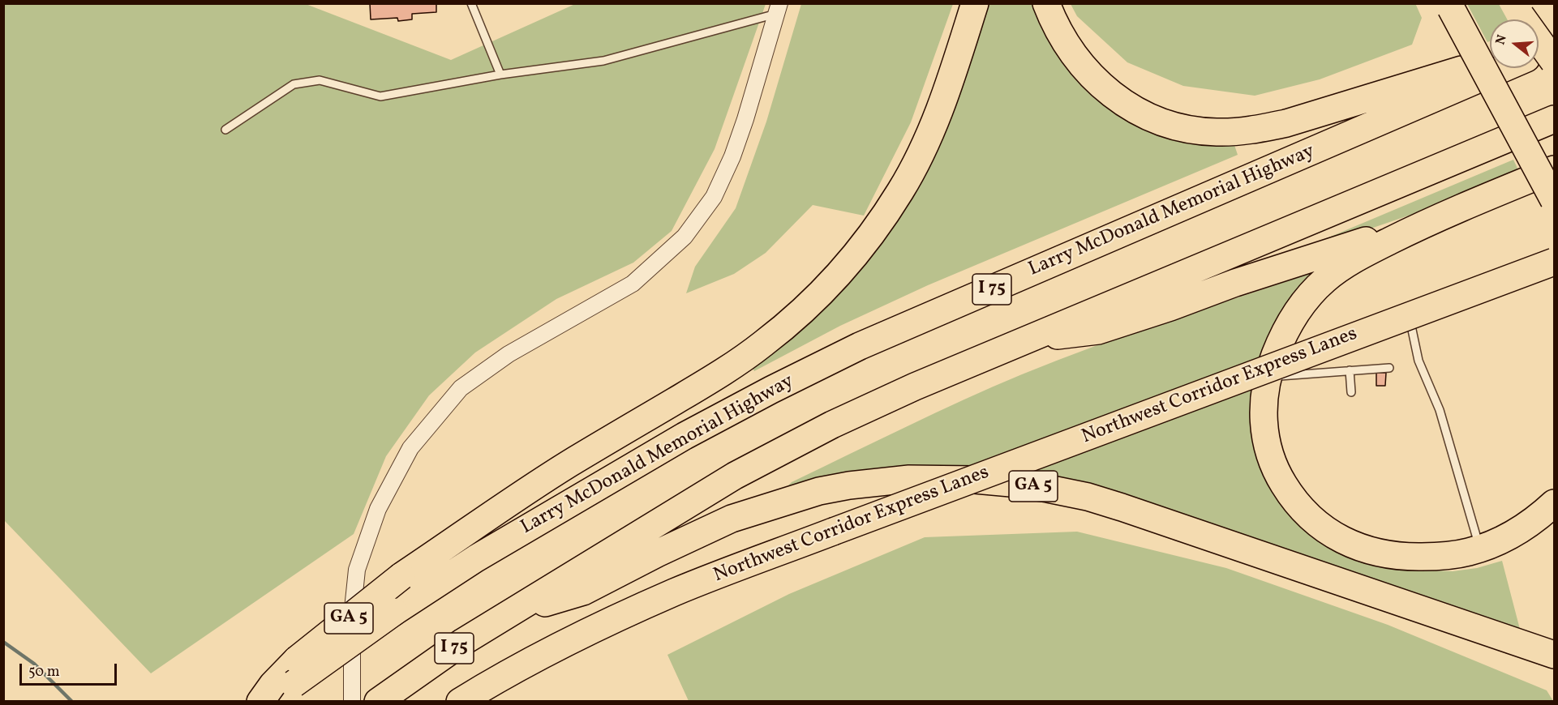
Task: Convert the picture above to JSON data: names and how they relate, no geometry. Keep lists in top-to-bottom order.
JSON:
{
  "streets": {
    "highway": [
      "Larry McDonald Memorial Highway",
      "I 75",
      "Northwest Corridor Express Lanes",
      "GA 5"
    ]
  },
  "crossings": [
    ["Larry McDonald Memorial Highway", "GA 5"],
    ["I 75", "GA 5"]
  ],
  "scale_bar": "50 m",
  "north": "left"
}
